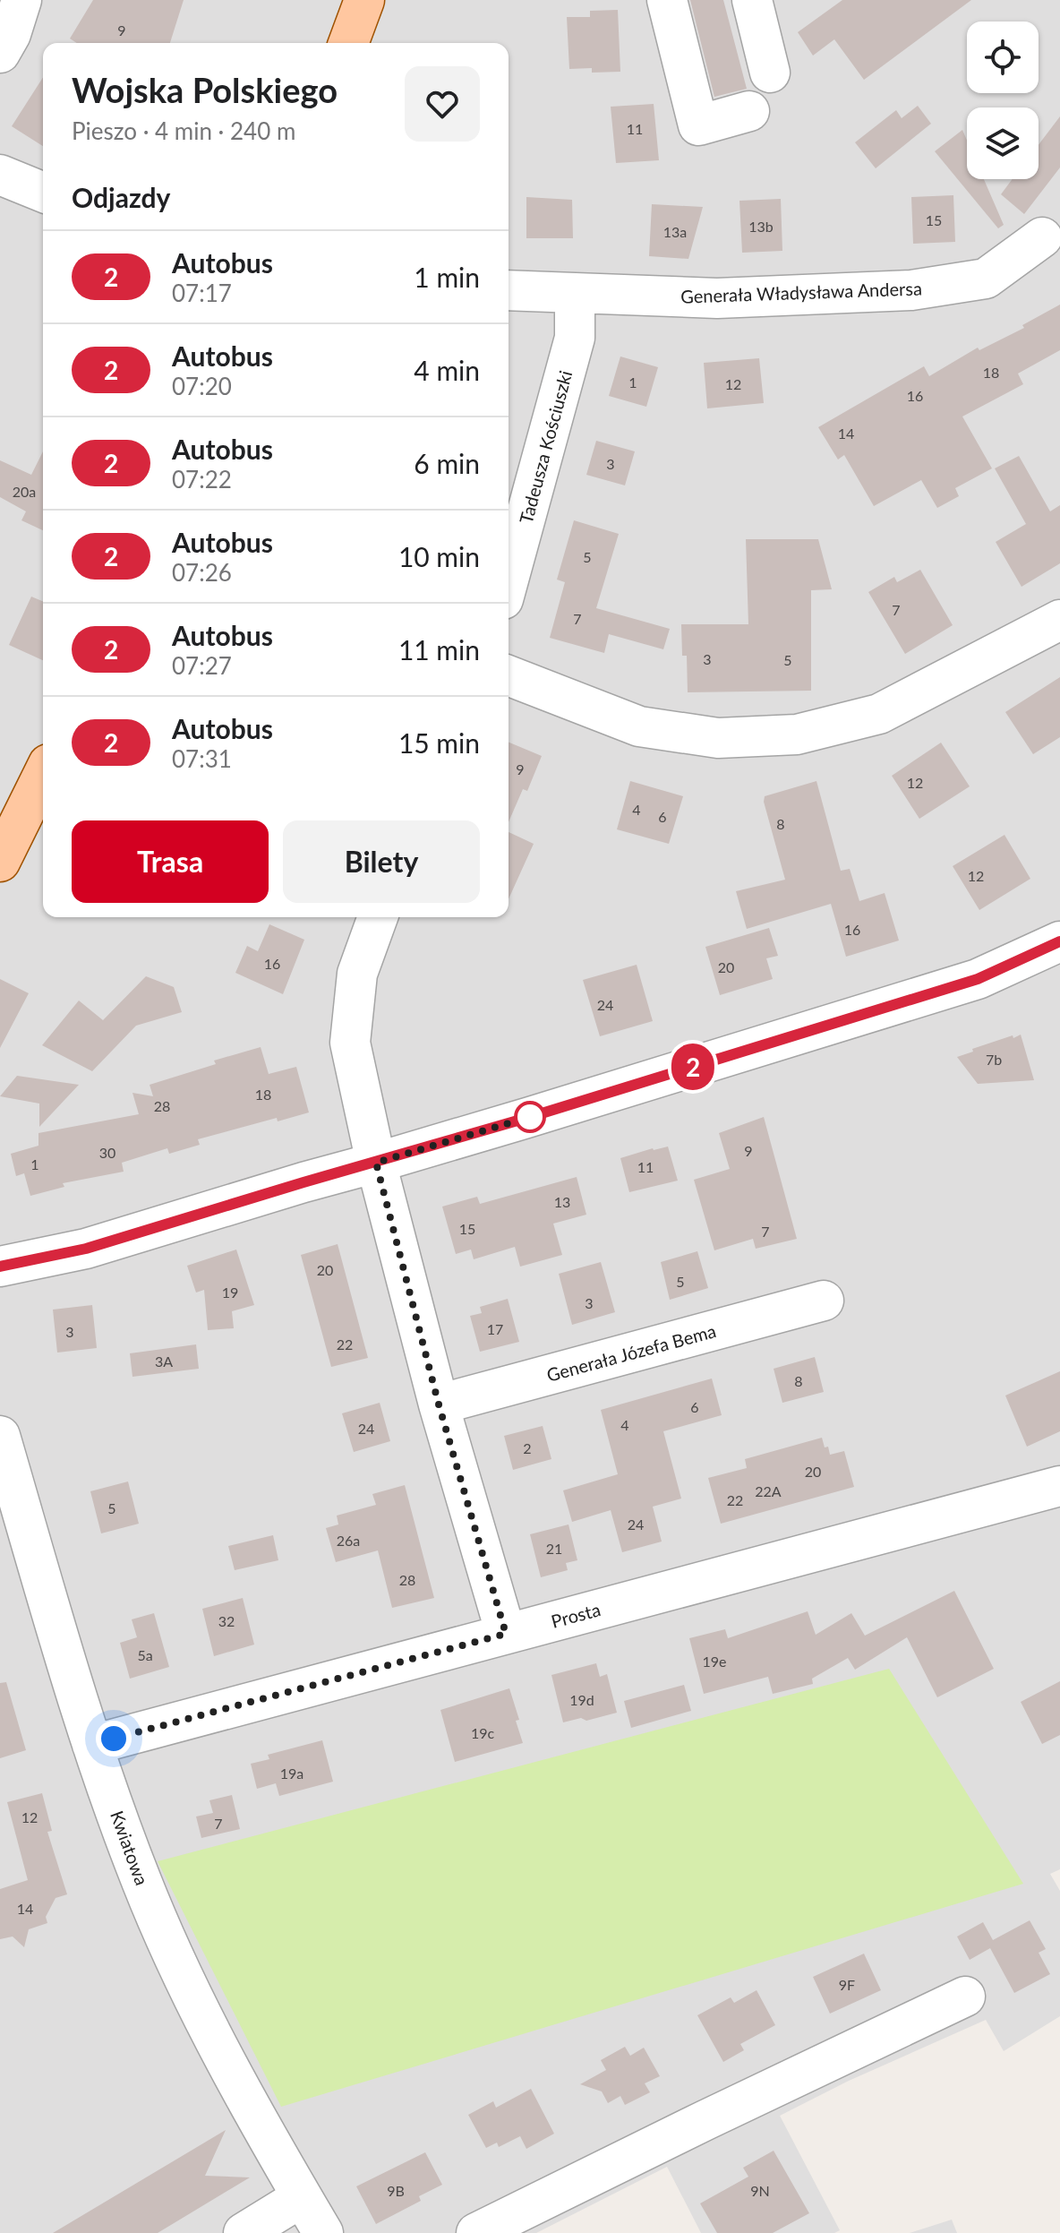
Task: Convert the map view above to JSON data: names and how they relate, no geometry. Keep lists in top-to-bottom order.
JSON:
{
  "streets": {
    "street": [
      "Generała Władysława Andersa",
      "Tadeusza Kościuszki",
      "Generała Józefa Bema",
      "Prosta",
      "Kwiatowa"
    ]
  },
  "crossings": [
    ["Generała Władysława Andersa", "Tadeusza Kościuszki"],
    ["Prosta", "Kwiatowa"]
  ],
  "lines": ["bus line 2"],
  "house_numbers": [
    "9",
    "11",
    "15",
    "13b",
    "13a",
    "18",
    "1",
    "12",
    "16",
    "14",
    "3",
    "20a",
    "5",
    "7",
    "7",
    "3",
    "5",
    "9",
    "12",
    "4",
    "6",
    "8",
    "12",
    "16",
    "16",
    "20",
    "24",
    "7b",
    "18",
    "28",
    "9",
    "30",
    "1",
    "11",
    "13",
    "15",
    "7",
    "20",
    "5",
    "19",
    "3",
    "17",
    "3",
    "22",
    "3A",
    "8",
    "6",
    "4",
    "24",
    "2",
    "20",
    "22A",
    "22",
    "5",
    "24",
    "26a",
    "21",
    "28",
    "32",
    "5a",
    "19e",
    "19d",
    "19c",
    "19a",
    "12",
    "7",
    "14",
    "9F",
    "9B",
    "9N"
  ],
  "page": {
    "on_map": "2",
    "heading": [
      ["Wojska Polskiego", "Pieszo · 4 min · 240 m"],
      "Odjazdy"
    ],
    "list": [
      {
        "mark": "2",
        "name": "Autobus",
        "note": "07:17",
        "value": "1 min"
      },
      {
        "mark": "2",
        "name": "Autobus",
        "note": "07:20",
        "value": "4 min"
      },
      {
        "mark": "2",
        "name": "Autobus",
        "note": "07:22",
        "value": "6 min"
      },
      {
        "mark": "2",
        "name": "Autobus",
        "note": "07:26",
        "value": "10 min"
      },
      {
        "mark": "2",
        "name": "Autobus",
        "note": "07:27",
        "value": "11 min"
      },
      {
        "mark": "2",
        "name": "Autobus",
        "note": "07:31",
        "value": "15 min"
      }
    ],
    "buttons": ["Trasa", "Bilety"]
  }
}
